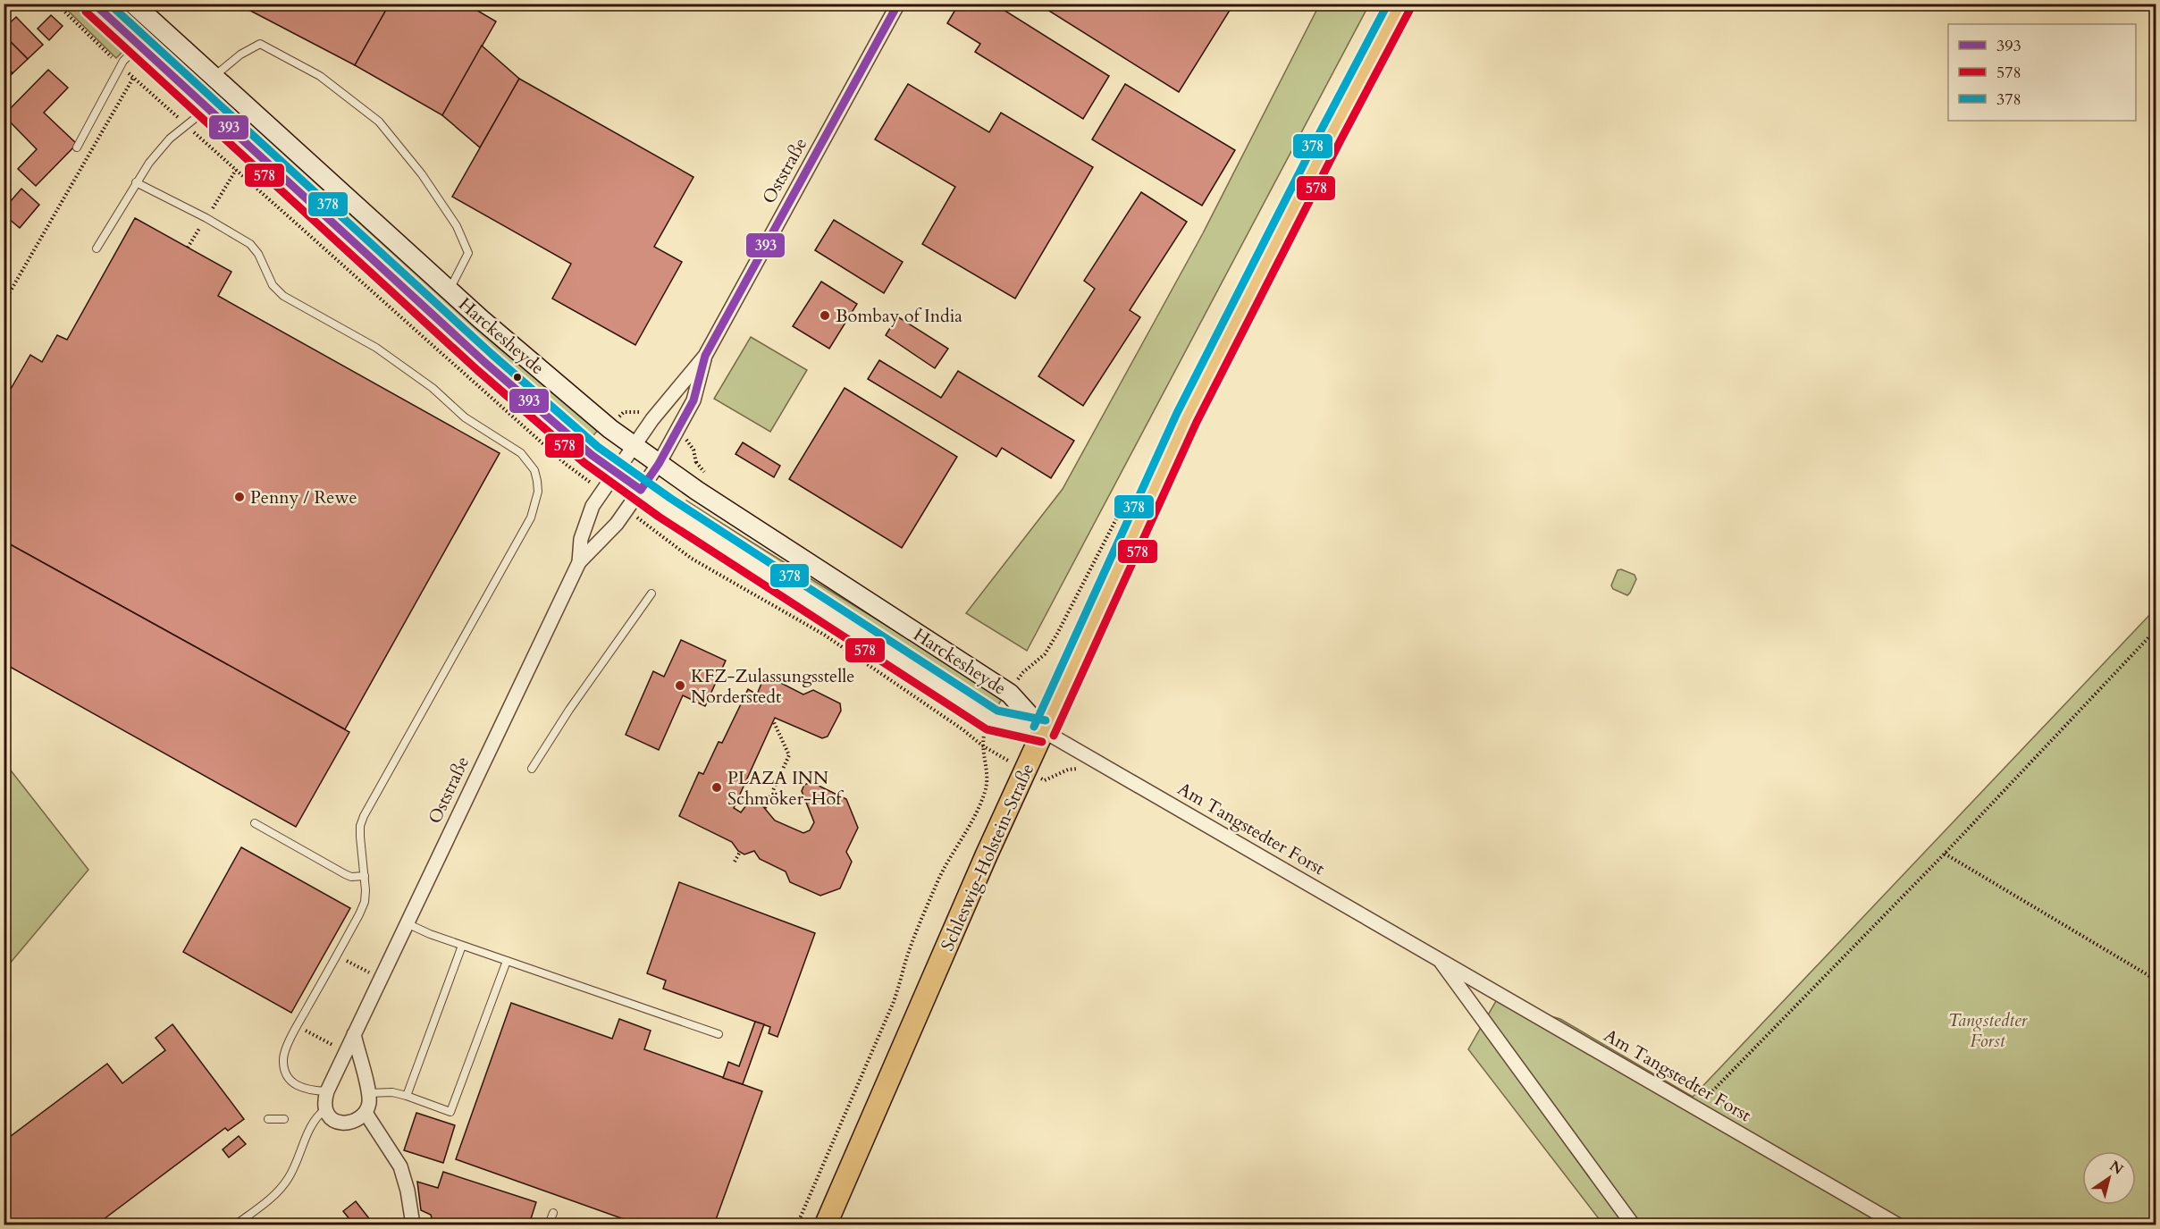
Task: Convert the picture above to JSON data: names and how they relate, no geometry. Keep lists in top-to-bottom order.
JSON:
{
  "streets": {
    "main road": ["Harckesheyde", "Schleswig-Holstein-Straße"],
    "street": ["Oststraße", "Am Tangstedter Forst"]
  },
  "crossings": [
    ["Oststraße", "Harckesheyde"],
    ["Harckesheyde", "Am Tangstedter Forst"],
    ["Harckesheyde", "Schleswig-Holstein-Straße"],
    ["Am Tangstedter Forst", "Schleswig-Holstein-Straße"]
  ],
  "parks": ["Tangstedter Forst"],
  "places": [
    "Bombay of India",
    "Penny / Rewe",
    "KFZ-Zulassungsstelle Norderstedt",
    "PLAZA INN Schmöker-Hof"
  ],
  "lines": ["transit line 393", "transit line 378", "transit line 578"],
  "legend": ["393", "578", "378"],
  "north": "top right"
}
